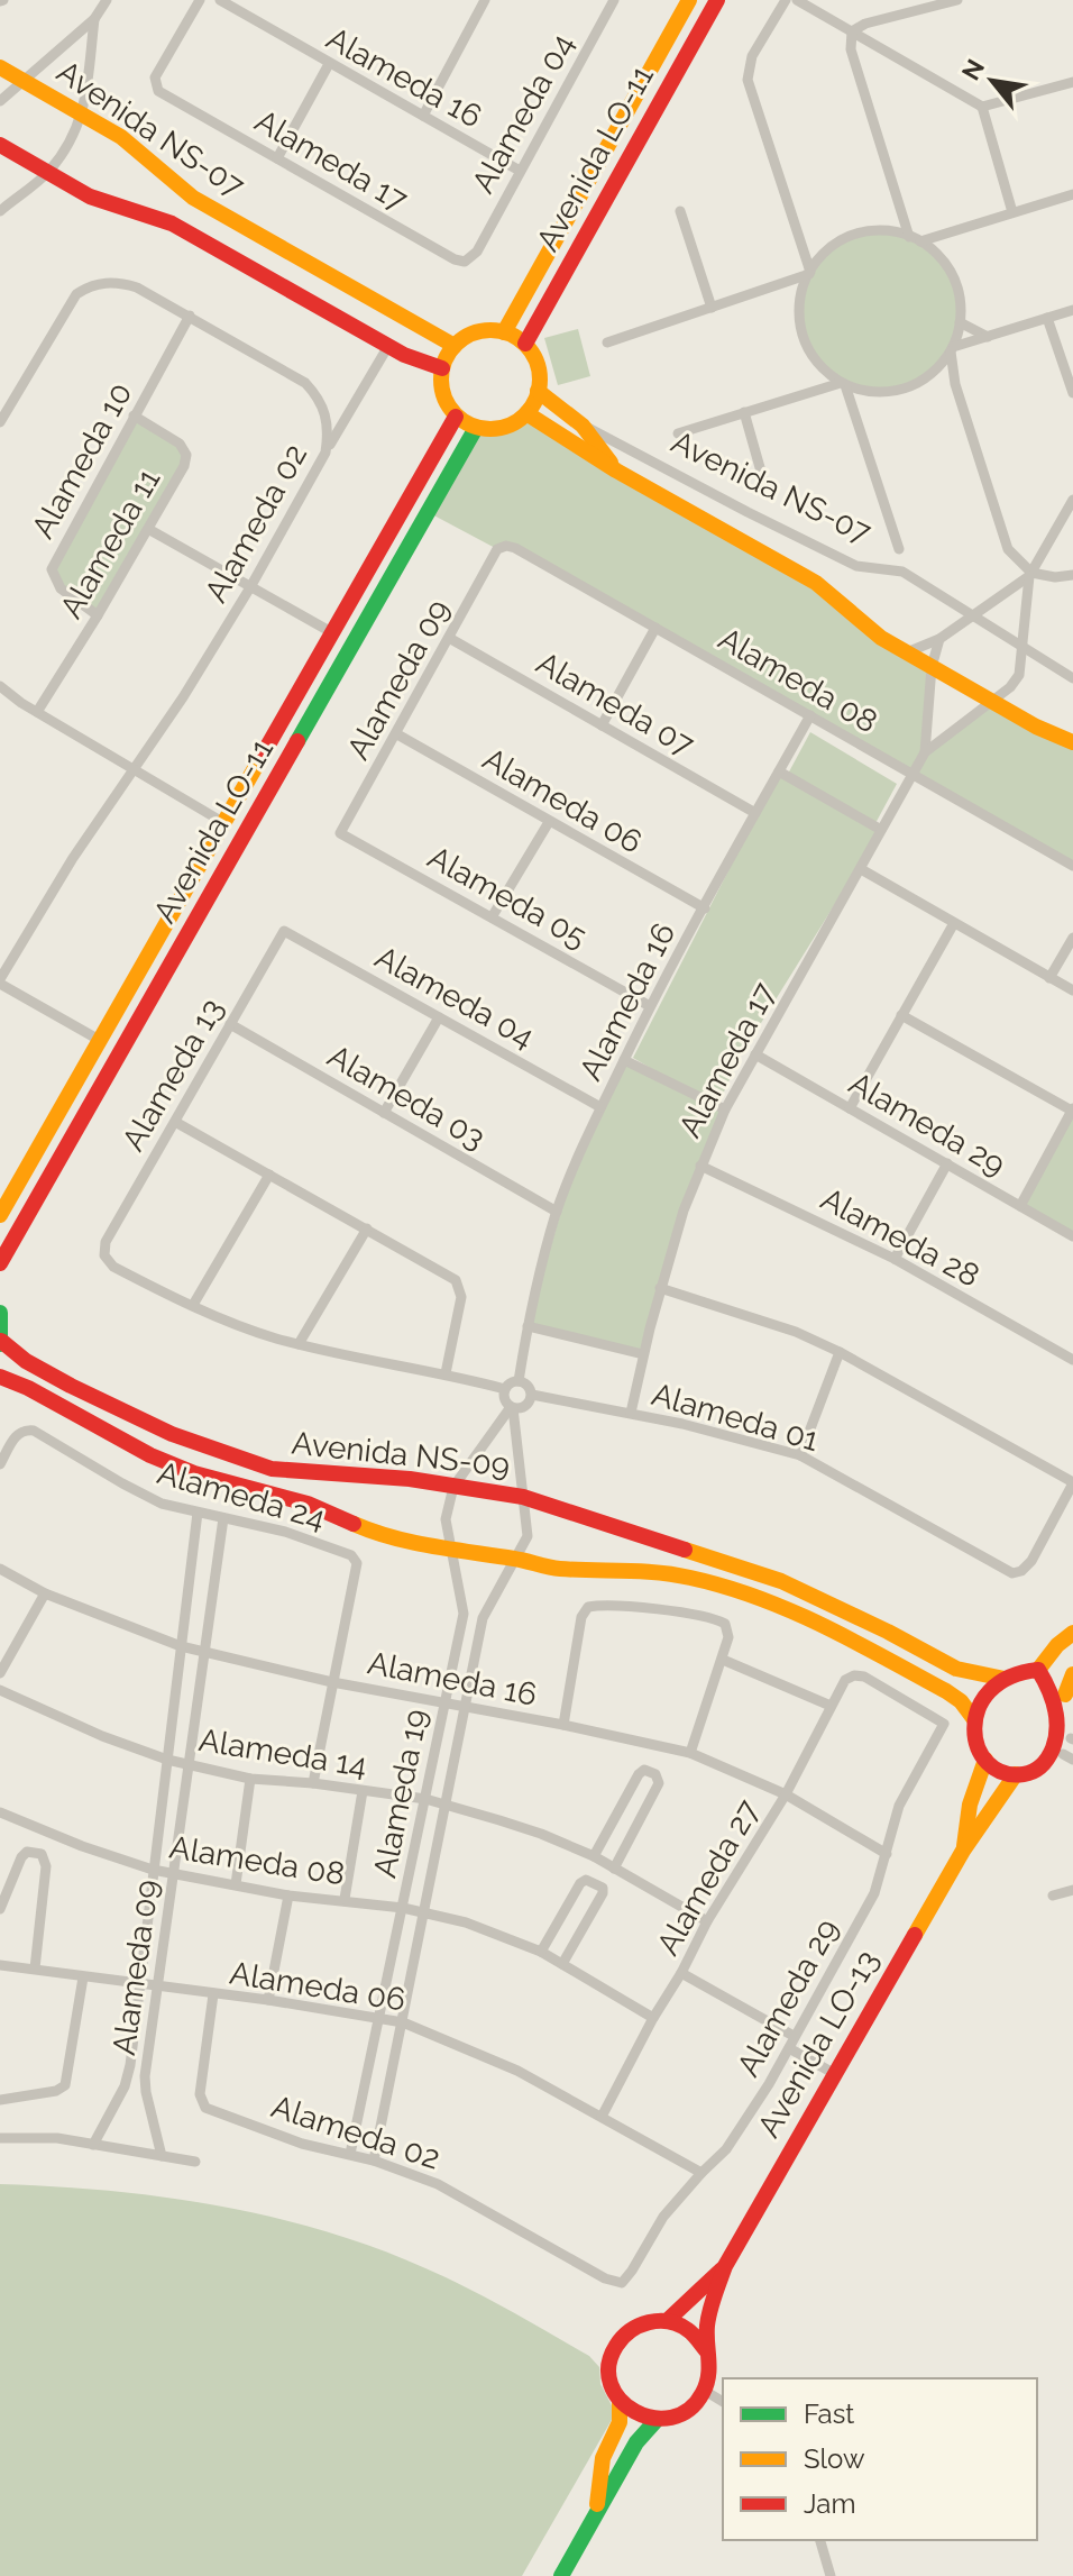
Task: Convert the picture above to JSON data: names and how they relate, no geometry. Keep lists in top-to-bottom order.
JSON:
{
  "streets": {
    "street": [
      "Alameda 16",
      "Alameda 04",
      "Avenida NS-07",
      "Avenida LO-11",
      "Alameda 17",
      "Alameda 10",
      "Alameda 02",
      "Alameda 11",
      "Alameda 09",
      "Alameda 08",
      "Alameda 07",
      "Alameda 06",
      "Alameda 05",
      "Alameda 13",
      "Alameda 03",
      "Alameda 29",
      "Alameda 28",
      "Alameda 01",
      "Avenida NS-09",
      "Alameda 24",
      "Alameda 14",
      "Alameda 19",
      "Alameda 27",
      "Avenida LO-13"
    ]
  },
  "crossings": [
    ["Alameda 16", "Alameda 04"],
    ["Alameda 16", "Alameda 09"],
    ["Alameda 16", "Alameda 08"],
    ["Alameda 16", "Alameda 07"],
    ["Alameda 16", "Alameda 06"],
    ["Alameda 16", "Alameda 05"],
    ["Alameda 16", "Alameda 03"],
    ["Alameda 16", "Alameda 29"],
    ["Alameda 16", "Alameda 01"],
    ["Alameda 16", "Alameda 24"],
    ["Alameda 16", "Alameda 19"],
    ["Alameda 16", "Alameda 27"],
    ["Alameda 04", "Alameda 17"],
    ["Alameda 04", "Alameda 13"],
    ["Avenida NS-07", "Avenida LO-11"],
    ["Alameda 17", "Alameda 08"],
    ["Alameda 17", "Alameda 29"],
    ["Alameda 17", "Alameda 28"],
    ["Alameda 17", "Alameda 01"],
    ["Alameda 10", "Alameda 02"],
    ["Alameda 10", "Alameda 11"],
    ["Alameda 02", "Alameda 06"],
    ["Alameda 02", "Alameda 29"],
    ["Alameda 02", "Alameda 19"],
    ["Alameda 09", "Alameda 08"],
    ["Alameda 09", "Alameda 07"],
    ["Alameda 09", "Alameda 06"],
    ["Alameda 09", "Alameda 05"],
    ["Alameda 09", "Alameda 24"],
    ["Alameda 09", "Alameda 14"],
    ["Alameda 08", "Alameda 19"],
    ["Alameda 08", "Alameda 27"],
    ["Alameda 06", "Alameda 29"],
    ["Alameda 06", "Alameda 19"],
    ["Alameda 06", "Alameda 27"],
    ["Alameda 13", "Alameda 03"],
    ["Alameda 29", "Alameda 27"],
    ["Alameda 01", "Alameda 19"],
    ["Avenida NS-09", "Alameda 19"],
    ["Avenida NS-09", "Avenida LO-13"],
    ["Alameda 14", "Alameda 19"],
    ["Alameda 14", "Alameda 27"]
  ],
  "legend": ["Fast", "Slow", "Jam"],
  "north": "top left"
}
